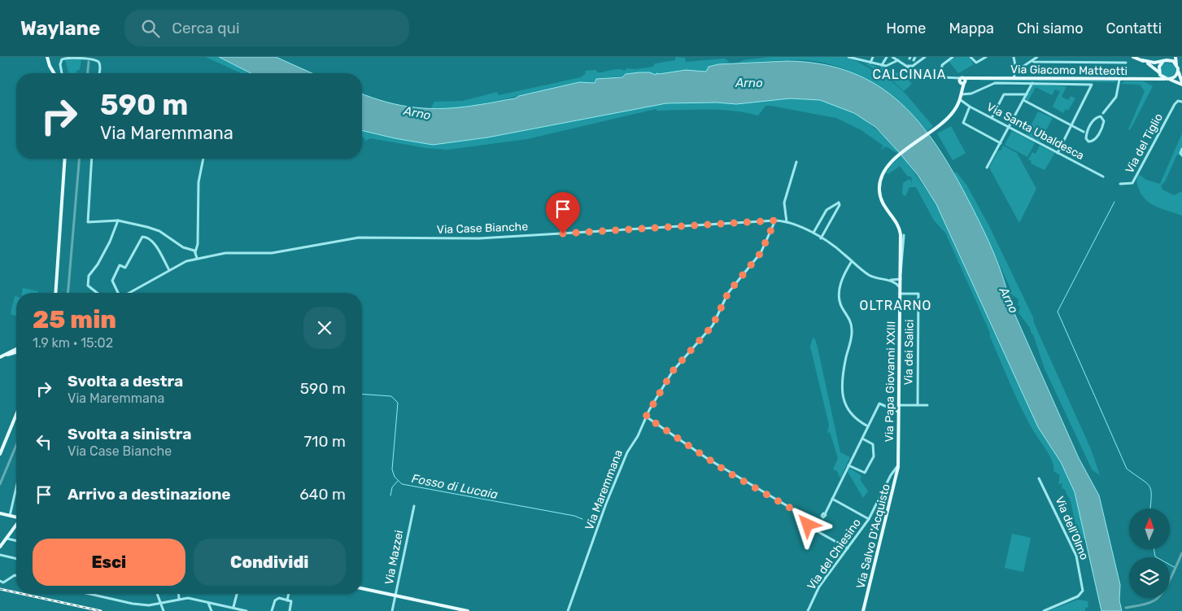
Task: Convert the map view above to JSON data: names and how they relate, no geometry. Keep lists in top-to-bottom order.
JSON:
{
  "streets": {
    "main road": ["Via Giacomo Matteotti", "Via Papa Giovanni XXIII", "Via Salvo D'Acquisto"],
    "street": [
      "Via Santa Ubaldesca",
      "Via del Tiglio",
      "Via Case Bianche",
      "Via dei Salici",
      "Via Maremmana",
      "Via dell'Olmo",
      "Via del Chiesino",
      "Via Mazzei"
    ]
  },
  "crossings": [
    ["Via Santa Ubaldesca", "Via Papa Giovanni XXIII"],
    ["Via Case Bianche", "Via Papa Giovanni XXIII"],
    ["Via Case Bianche", "Via Maremmana"],
    ["Via dei Salici", "Via Papa Giovanni XXIII"],
    ["Via Papa Giovanni XXIII", "Via Salvo D'Acquisto"],
    ["Via Papa Giovanni XXIII", "Via del Chiesino"],
    ["Via Salvo D'Acquisto", "Via del Chiesino"]
  ],
  "districts": ["CALCINAIA", "OLTRARNO"],
  "water": ["Arno", "Fosso di Lucaia"],
  "north": "top",
  "page": {
    "header": "Waylane",
    "search": "Cerca qui",
    "nav": [
      "Home",
      "Mappa",
      "Chi siamo",
      "Contatti"
    ],
    "turn": ["590 m", "Via Maremmana"],
    "heading": ["25 min", "1.9 km · 15:02"],
    "list": [
      {
        "name": "Svolta a destra",
        "note": "Via Maremmana",
        "value": "590 m"
      },
      {
        "name": "Svolta a sinistra",
        "note": "Via Case Bianche",
        "value": "710 m"
      },
      {
        "name": "Arrivo a destinazione",
        "value": "640 m"
      }
    ],
    "buttons": ["Esci", "Condividi"]
  }
}
